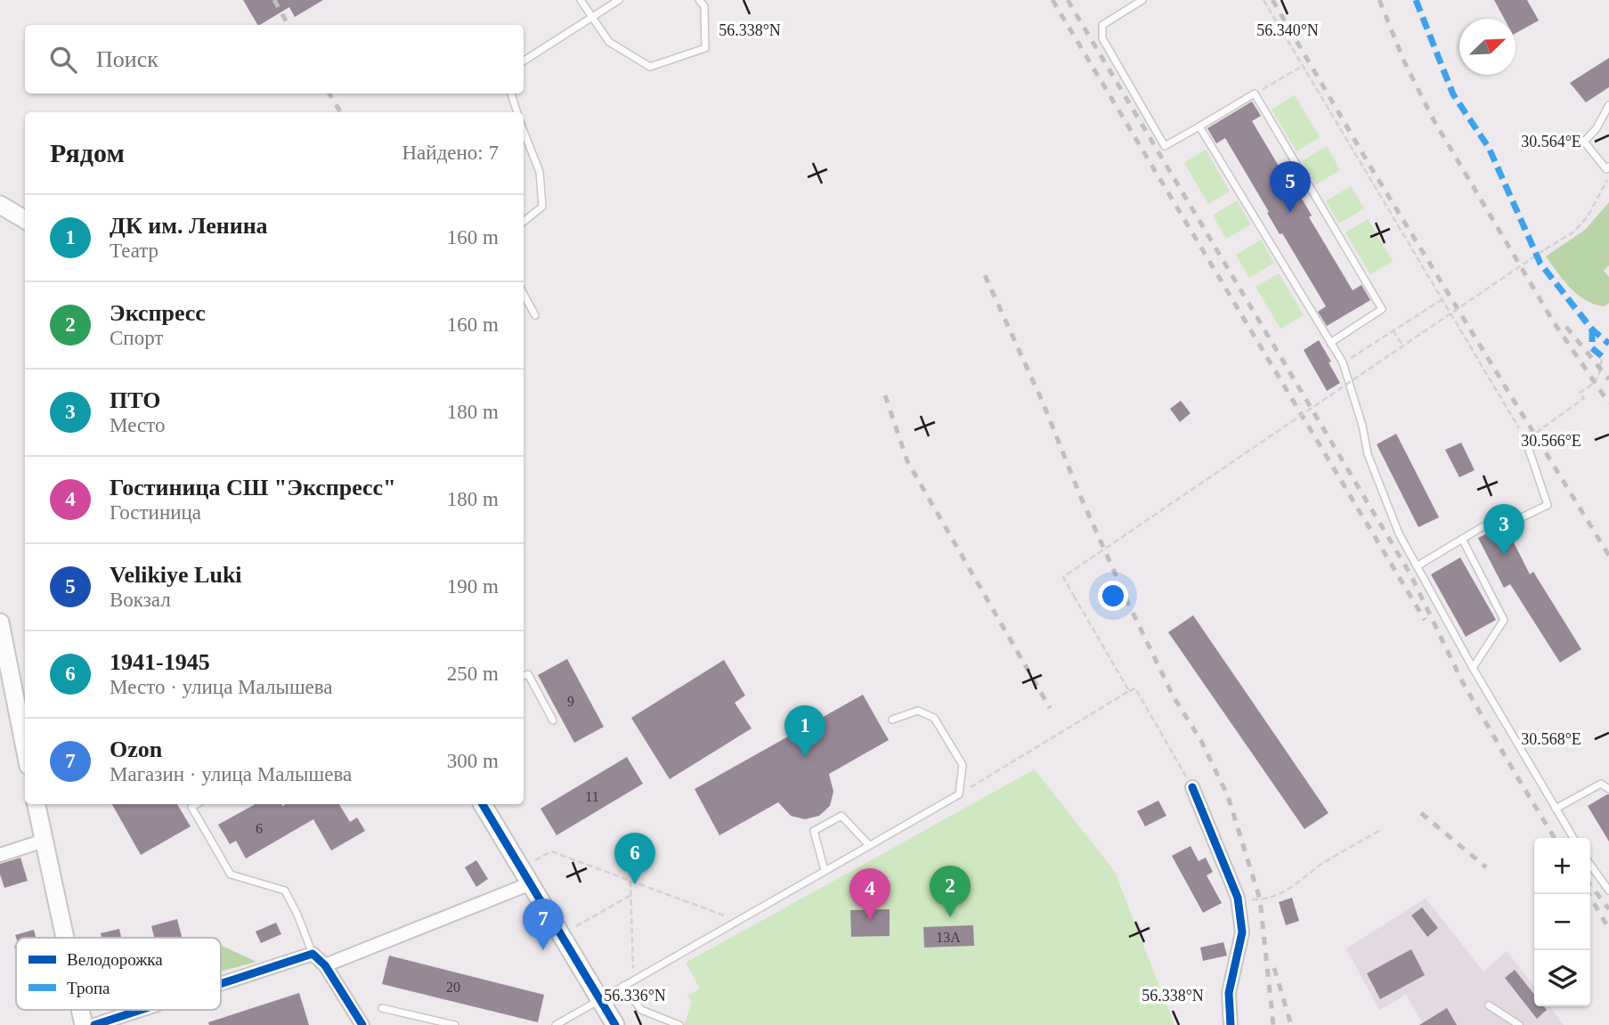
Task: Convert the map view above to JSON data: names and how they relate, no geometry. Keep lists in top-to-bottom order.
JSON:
{
  "house_numbers": [
    "9",
    "11",
    "6",
    "13А",
    "20"
  ],
  "legend": ["Велодорожка", "Тропа"],
  "north": "top right",
  "page": {
    "search": "Поиск",
    "heading": ["Рядом", "Найдено: 7"],
    "pins": [
      "5",
      "3",
      "1",
      "6",
      "2",
      "4",
      "7"
    ],
    "list": [
      {
        "mark": "1",
        "name": "ДК им. Ленина",
        "note": "Театр",
        "value": "160 m"
      },
      {
        "mark": "2",
        "name": "Экспресс",
        "note": "Спорт",
        "value": "160 m"
      },
      {
        "mark": "3",
        "name": "ПТО",
        "note": "Место",
        "value": "180 m"
      },
      {
        "mark": "4",
        "name": "Гостиница СШ \"Экспресс\"",
        "note": "Гостиница",
        "value": "180 m"
      },
      {
        "mark": "5",
        "name": "Velikiye Luki",
        "note": "Вокзал",
        "value": "190 m"
      },
      {
        "mark": "6",
        "name": "1941-1945",
        "note": "Место · улица Малышева",
        "value": "250 m"
      },
      {
        "mark": "7",
        "name": "Ozon",
        "note": "Магазин · улица Малышева",
        "value": "300 m"
      }
    ],
    "map_buttons": ["+", "−"]
  },
  "coordinates": [
    "56.338°N",
    "56.340°N",
    "30.564°E",
    "30.566°E",
    "30.568°E",
    "56.336°N"
  ]
}
